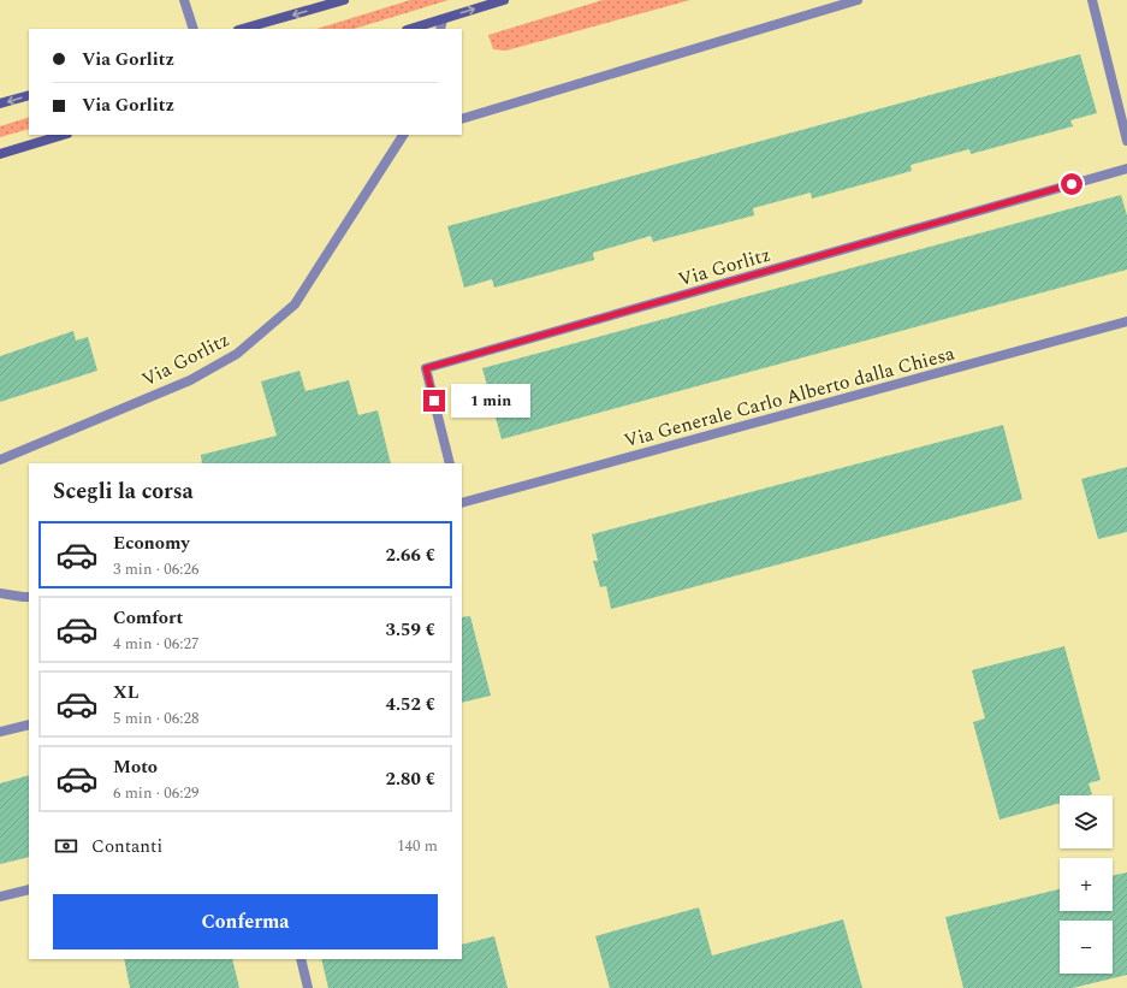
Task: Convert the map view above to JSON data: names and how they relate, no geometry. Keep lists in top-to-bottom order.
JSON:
{
  "streets": {
    "street": ["Via Gorlitz", "Via Generale Carlo Alberto dalla Chiesa"]
  },
  "page": {
    "banner": ["Via Gorlitz", "Via Gorlitz"],
    "bubble": "1 min",
    "heading": "Scegli la corsa",
    "list": [
      {
        "name": "Economy",
        "note": "3 min · 06:26",
        "value": "2.66 €"
      },
      {
        "name": "Comfort",
        "note": "4 min · 06:27",
        "value": "3.59 €"
      },
      {
        "name": "XL",
        "note": "5 min · 06:28",
        "value": "4.52 €"
      },
      {
        "name": "Moto",
        "note": "6 min · 06:29",
        "value": "2.80 €"
      }
    ],
    "map_buttons": ["+", "−"],
    "pay": ["Contanti", "140 m"],
    "buttons": "Conferma"
  }
}
